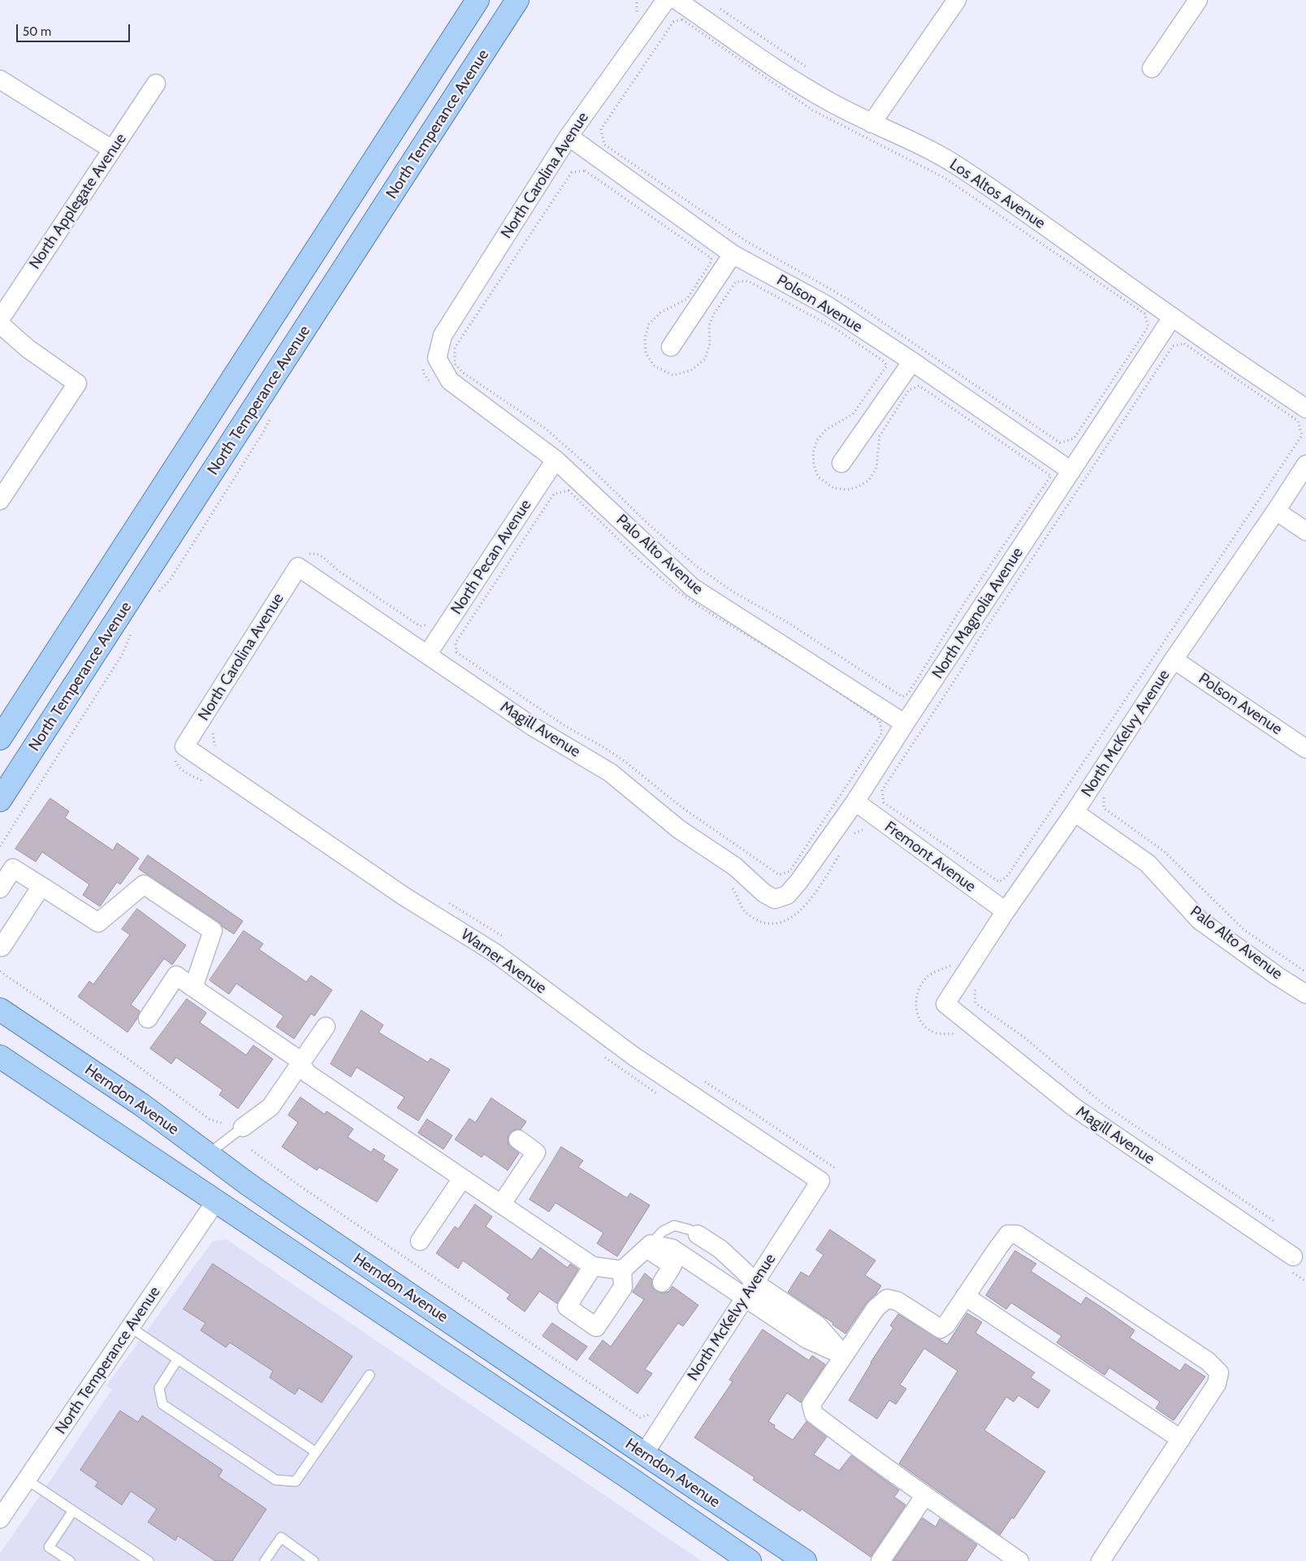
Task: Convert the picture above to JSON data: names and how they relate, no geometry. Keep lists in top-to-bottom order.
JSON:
{
  "streets": {
    "main road": ["North Temperance Avenue", "Herndon Avenue"],
    "street": [
      "North Carolina Avenue",
      "Los Altos Avenue",
      "North Applegate Avenue",
      "Polson Avenue",
      "Palo Alto Avenue",
      "North Pecan Avenue",
      "North Magnolia Avenue",
      "Magill Avenue",
      "North McKelvy Avenue",
      "Fremont Avenue",
      "Warner Avenue"
    ]
  },
  "crossings": [
    ["North Temperance Avenue", "Herndon Avenue"],
    ["North Carolina Avenue", "Polson Avenue"],
    ["North Carolina Avenue", "Palo Alto Avenue"],
    ["North Carolina Avenue", "Magill Avenue"],
    ["North Carolina Avenue", "Warner Avenue"],
    ["Los Altos Avenue", "North Magnolia Avenue"],
    ["Polson Avenue", "North Magnolia Avenue"],
    ["Polson Avenue", "North McKelvy Avenue"],
    ["Palo Alto Avenue", "North Pecan Avenue"],
    ["Palo Alto Avenue", "North Magnolia Avenue"],
    ["Palo Alto Avenue", "North McKelvy Avenue"],
    ["North Pecan Avenue", "Magill Avenue"],
    ["North Magnolia Avenue", "Magill Avenue"],
    ["North Magnolia Avenue", "Fremont Avenue"],
    ["Magill Avenue", "North McKelvy Avenue"],
    ["North McKelvy Avenue", "Fremont Avenue"],
    ["North McKelvy Avenue", "Warner Avenue"],
    ["North McKelvy Avenue", "Herndon Avenue"]
  ],
  "scale_bar": "50 m"
}
